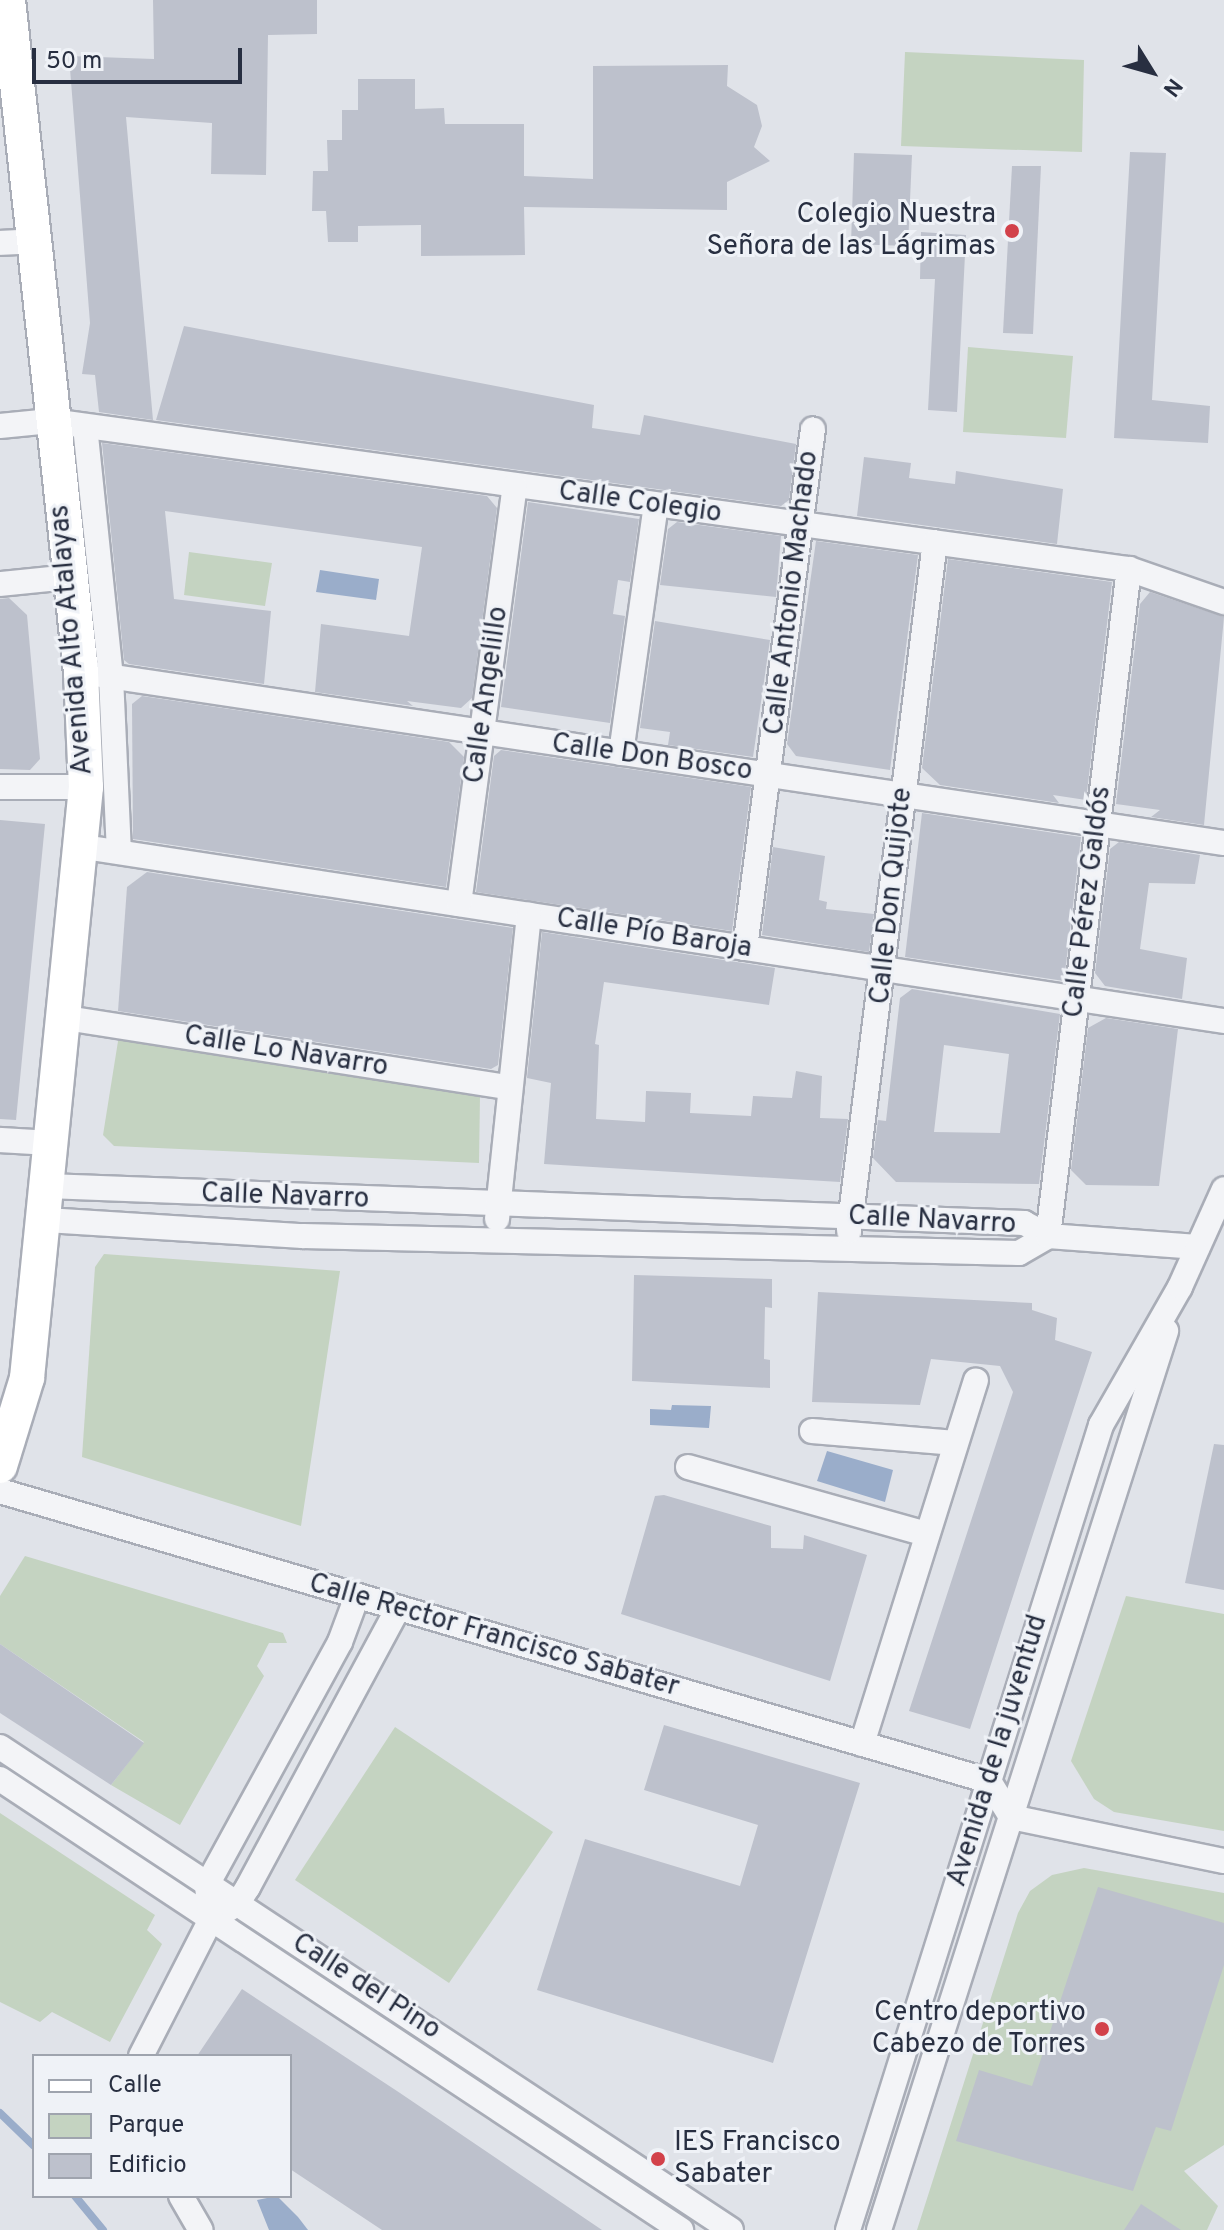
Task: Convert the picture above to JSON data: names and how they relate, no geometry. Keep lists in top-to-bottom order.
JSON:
{
  "streets": {
    "main road": ["Avenida Alto Atalayas"],
    "street": [
      "Calle Colegio",
      "Calle Antonio Machado",
      "Calle Angelillo",
      "Calle Don Bosco",
      "Calle Don Quijote",
      "Calle Pérez Galdós",
      "Calle Pío Baroja",
      "Calle Lo Navarro",
      "Calle Navarro",
      "Calle Rector Francisco Sabater",
      "Avenida de la juventud",
      "Calle del Pino"
    ]
  },
  "crossings": [
    ["Calle Colegio", "Calle Antonio Machado"],
    ["Calle Colegio", "Avenida Alto Atalayas"],
    ["Calle Colegio", "Calle Angelillo"],
    ["Calle Colegio", "Calle Don Quijote"],
    ["Calle Colegio", "Calle Pérez Galdós"],
    ["Calle Antonio Machado", "Calle Don Bosco"],
    ["Calle Antonio Machado", "Calle Pío Baroja"],
    ["Avenida Alto Atalayas", "Calle Don Bosco"],
    ["Avenida Alto Atalayas", "Calle Pío Baroja"],
    ["Avenida Alto Atalayas", "Calle Lo Navarro"],
    ["Avenida Alto Atalayas", "Calle Navarro"],
    ["Calle Angelillo", "Calle Don Bosco"],
    ["Calle Angelillo", "Calle Pío Baroja"],
    ["Calle Don Bosco", "Calle Don Quijote"],
    ["Calle Don Bosco", "Calle Pérez Galdós"],
    ["Calle Don Quijote", "Calle Pío Baroja"],
    ["Calle Don Quijote", "Calle Navarro"],
    ["Calle Pérez Galdós", "Calle Pío Baroja"],
    ["Calle Pérez Galdós", "Calle Navarro"],
    ["Calle Rector Francisco Sabater", "Avenida de la juventud"]
  ],
  "places": ["Colegio Nuestra Señora de las Lágrimas", "Centro deportivo Cabezo de Torres", "IES Francisco Sabater"],
  "legend": ["Calle", "Parque", "Edificio"],
  "scale_bar": "50 m",
  "north": "bottom right"
}
